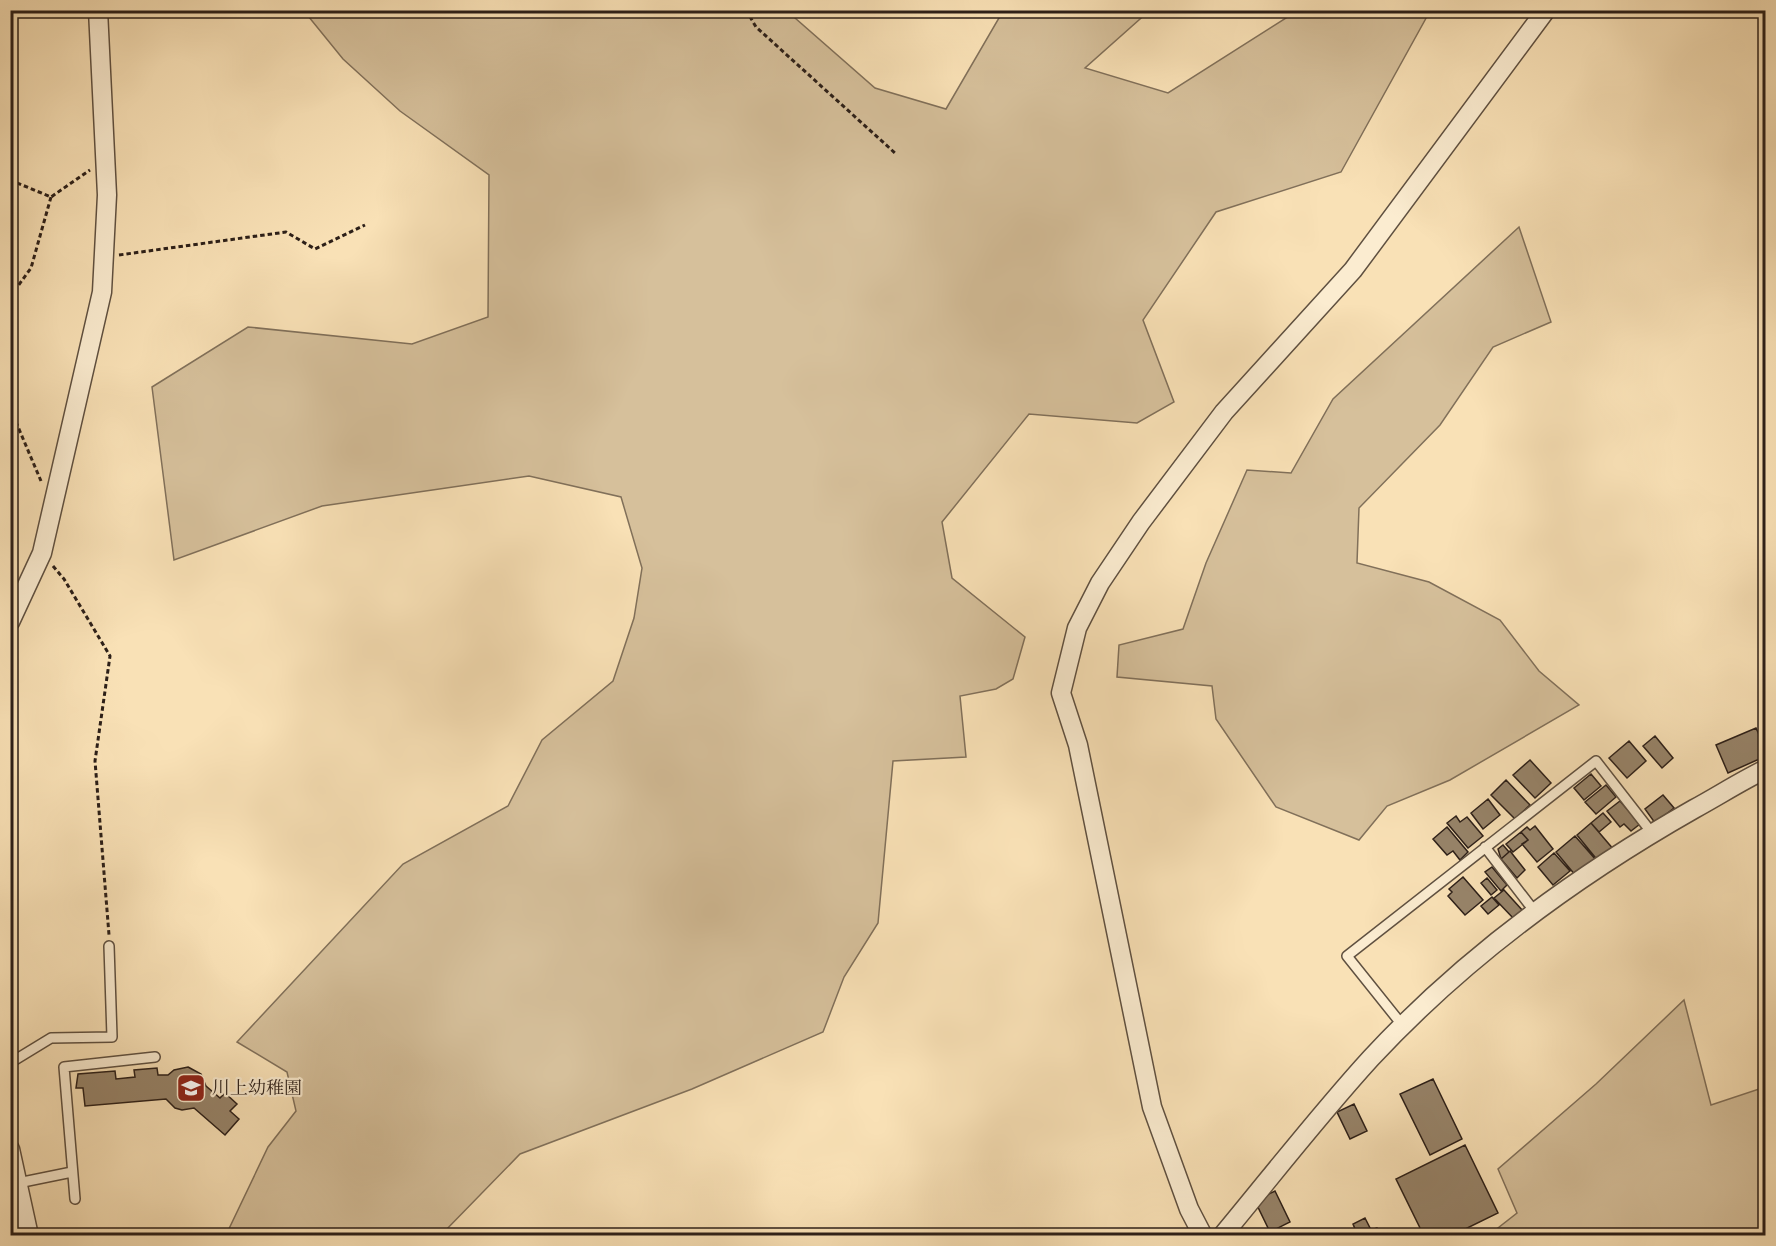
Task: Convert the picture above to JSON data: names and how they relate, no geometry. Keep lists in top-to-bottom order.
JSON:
{
  "places": {
    "school or university": ["川上幼稚園"]
  }
}
